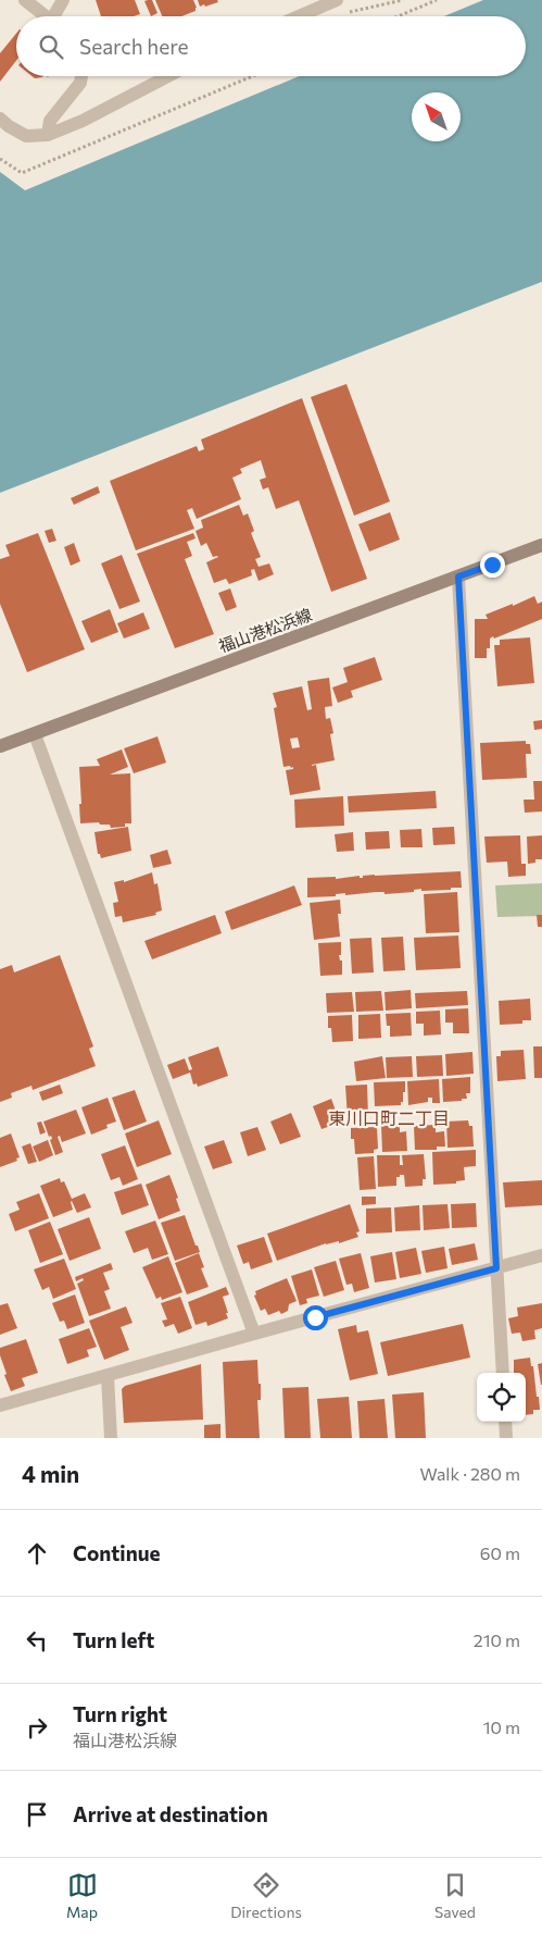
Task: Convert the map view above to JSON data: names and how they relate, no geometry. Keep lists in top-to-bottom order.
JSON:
{
  "streets": {
    "main road": ["福山港松浜線"]
  },
  "districts": ["東川口町二丁目"],
  "north": "top left",
  "page": {
    "search": "Search here",
    "heading": ["4 min", "Walk · 280 m"],
    "list": [
      ["Continue", "60 m"],
      ["Turn left", "210 m"],
      ["Turn right", "福山港松浜線", "10 m"],
      "Arrive at destination"
    ],
    "nav": ["Map", "Directions", "Saved"]
  }
}
